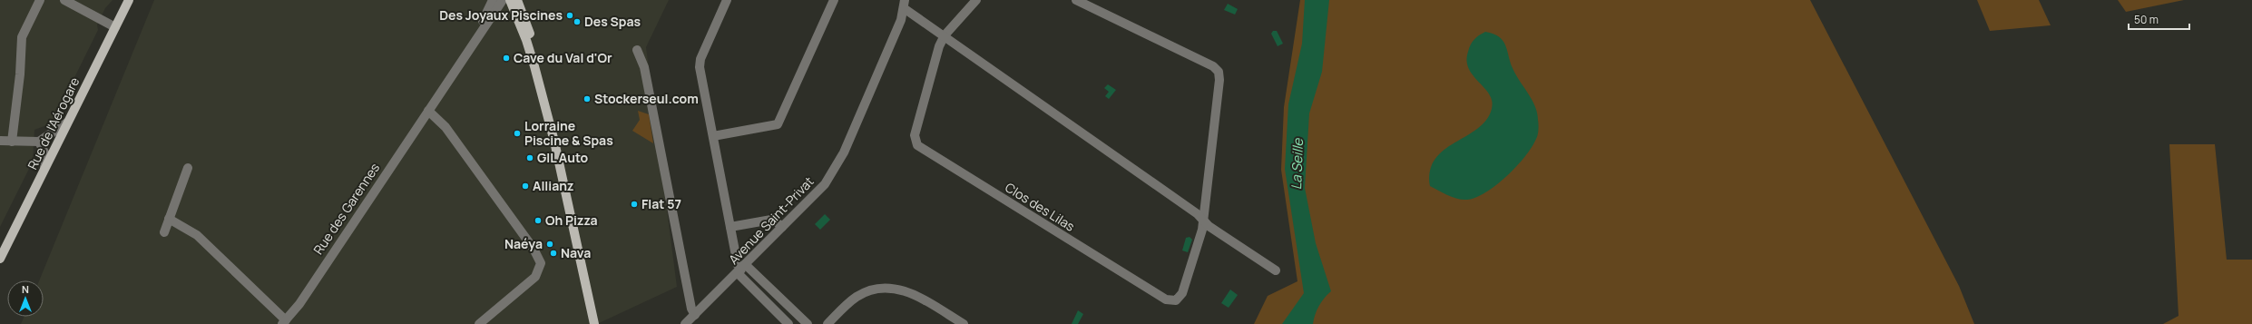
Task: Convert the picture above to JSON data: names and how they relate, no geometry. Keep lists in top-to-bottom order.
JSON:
{
  "streets": {
    "main road": ["Rue de l'Aérogare"],
    "street": ["Clos des Lilas", "Rue des Garennes", "Avenue Saint-Privat"]
  },
  "water": ["La Seille"],
  "places": [
    "Des Joyaux Piscines",
    "Des Spas",
    "Cave du Val d'Or",
    "Stockerseul.com",
    "Lorraine Piscine & Spas",
    "GIL Auto",
    "Allianz",
    "Flat 57",
    "Oh Pizza",
    "Naéya",
    "Nava"
  ],
  "scale_bar": "50 m",
  "north": "top"
}
